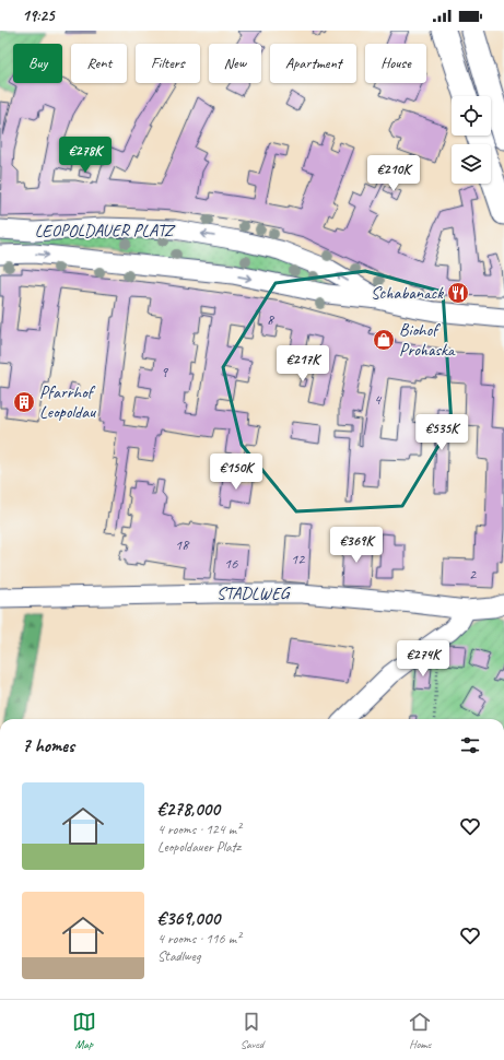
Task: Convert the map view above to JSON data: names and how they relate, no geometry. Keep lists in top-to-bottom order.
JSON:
{
  "streets": {
    "street": ["LEOPOLDAUER PLATZ", "STADLWEG"]
  },
  "places": {
    "restaurant": ["Schabanack"],
    "shop": ["Biohof Prohaska"],
    "building": ["Pfarrhof Leopoldau"]
  },
  "house_numbers": [
    "8",
    "9",
    "4",
    "18",
    "12",
    "16",
    "2"
  ],
  "page": {
    "status": "19:25",
    "chip": [
      "Buy",
      "Rent",
      "Filters",
      "New",
      "Apartment",
      "House"
    ],
    "price": [
      "€278K",
      "€210K",
      "€217K",
      "€535K",
      "€150K",
      "€369K",
      "€274K"
    ],
    "heading": "7 homes",
    "list": [
      {
        "name": "€278,000",
        "note": "4 rooms · 124 m² · Leopoldauer Platz"
      },
      {
        "name": "€369,000",
        "note": "4 rooms · 116 m² · Stadlweg"
      }
    ],
    "tabs": ["Map", "Saved", "Home"]
  }
}
